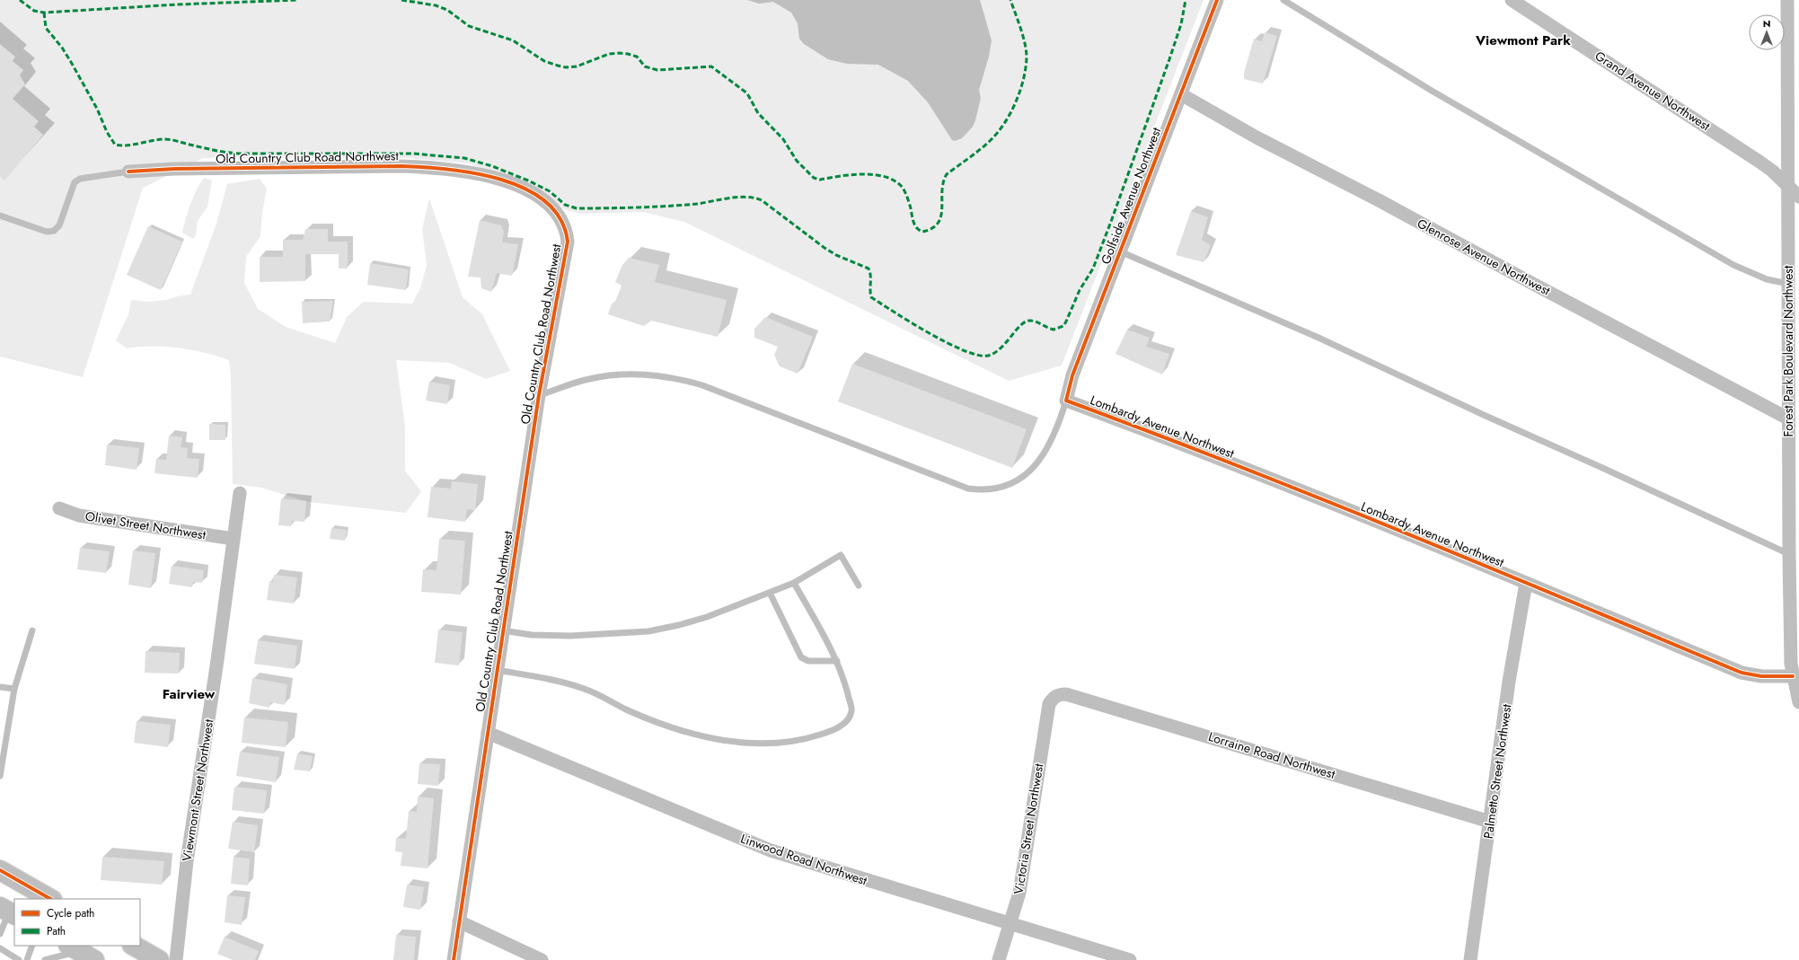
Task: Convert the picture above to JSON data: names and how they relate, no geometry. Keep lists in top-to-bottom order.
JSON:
{
  "streets": {
    "street": [
      "Grand Avenue Northwest",
      "Old Country Club Road Northwest",
      "Golfside Avenue Northwest",
      "Glenrose Avenue Northwest",
      "Forest Park Boulevard Northwest",
      "Lombardy Avenue Northwest",
      "Olivet Street Northwest",
      "Lorraine Road Northwest",
      "Palmetto Street Northwest",
      "Viewmont Street Northwest",
      "Victoria Street Northwest",
      "Linwood Road Northwest"
    ]
  },
  "crossings": [
    ["Grand Avenue Northwest", "Forest Park Boulevard Northwest"],
    ["Old Country Club Road Northwest", "Linwood Road Northwest"],
    ["Golfside Avenue Northwest", "Glenrose Avenue Northwest"],
    ["Golfside Avenue Northwest", "Lombardy Avenue Northwest"],
    ["Glenrose Avenue Northwest", "Forest Park Boulevard Northwest"],
    ["Forest Park Boulevard Northwest", "Lombardy Avenue Northwest"],
    ["Lombardy Avenue Northwest", "Palmetto Street Northwest"],
    ["Olivet Street Northwest", "Viewmont Street Northwest"],
    ["Lorraine Road Northwest", "Palmetto Street Northwest"],
    ["Lorraine Road Northwest", "Victoria Street Northwest"],
    ["Victoria Street Northwest", "Linwood Road Northwest"]
  ],
  "districts": ["Viewmont Park", "Fairview"],
  "legend": ["Cycle path", "Path"],
  "north": "top"
}
